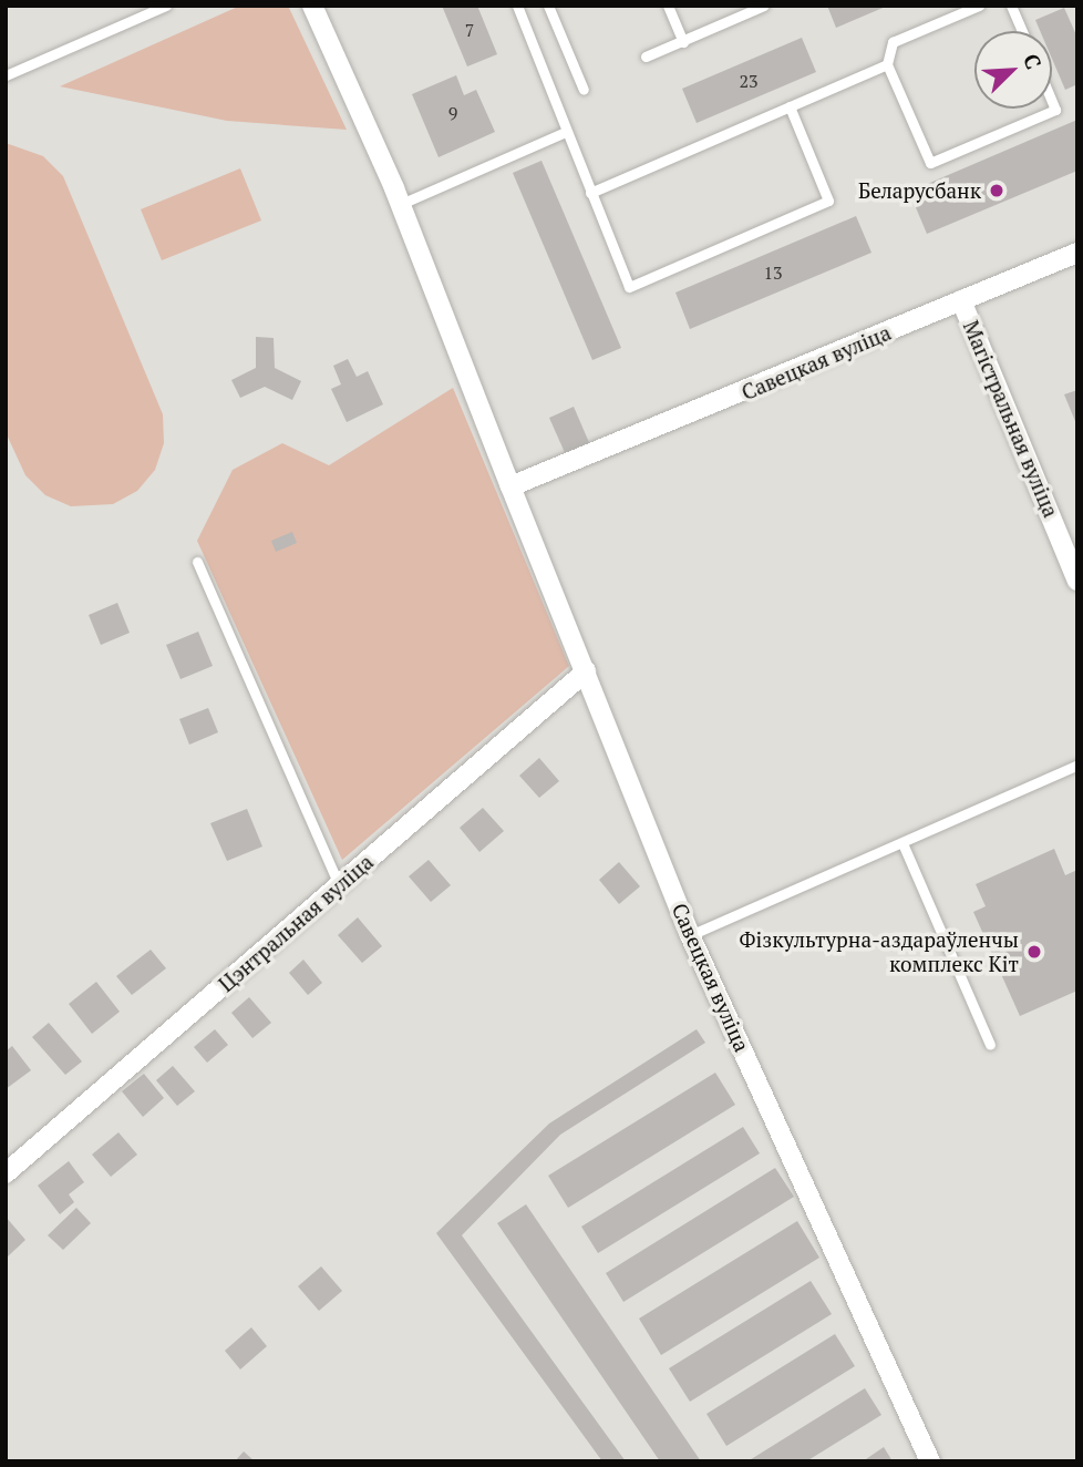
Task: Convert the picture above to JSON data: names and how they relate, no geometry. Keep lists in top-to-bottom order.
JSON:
{
  "streets": {
    "street": ["Савецкая вуліца", "Магістральная вуліца", "Цэнтральная вуліца"]
  },
  "crossings": [
    ["Савецкая вуліца", "Магістральная вуліца"],
    ["Савецкая вуліца", "Цэнтральная вуліца"]
  ],
  "places": ["Беларусбанк", "Фізкультурна-аздараўленчы комплекс Кіт"],
  "house_numbers": [
    "7",
    "23",
    "9",
    "13"
  ],
  "north": "top right"
}
